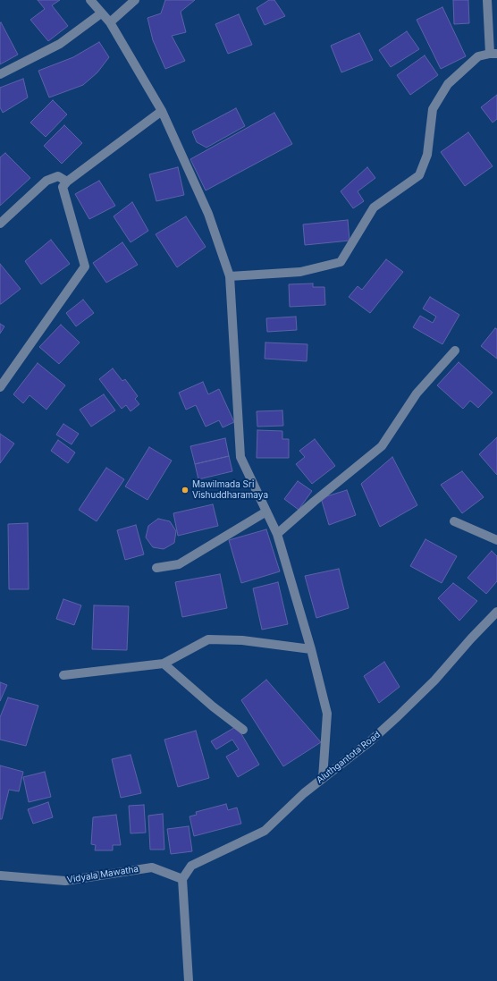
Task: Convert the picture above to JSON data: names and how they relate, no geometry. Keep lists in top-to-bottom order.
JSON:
{
  "streets": {
    "street": ["Aluthgantota Road", "Vidyala Mawatha"]
  },
  "crossings": [
    ["Aluthgantota Road", "Vidyala Mawatha"]
  ],
  "places": ["Mawilmada Sri Vishuddharamaya"]
}
